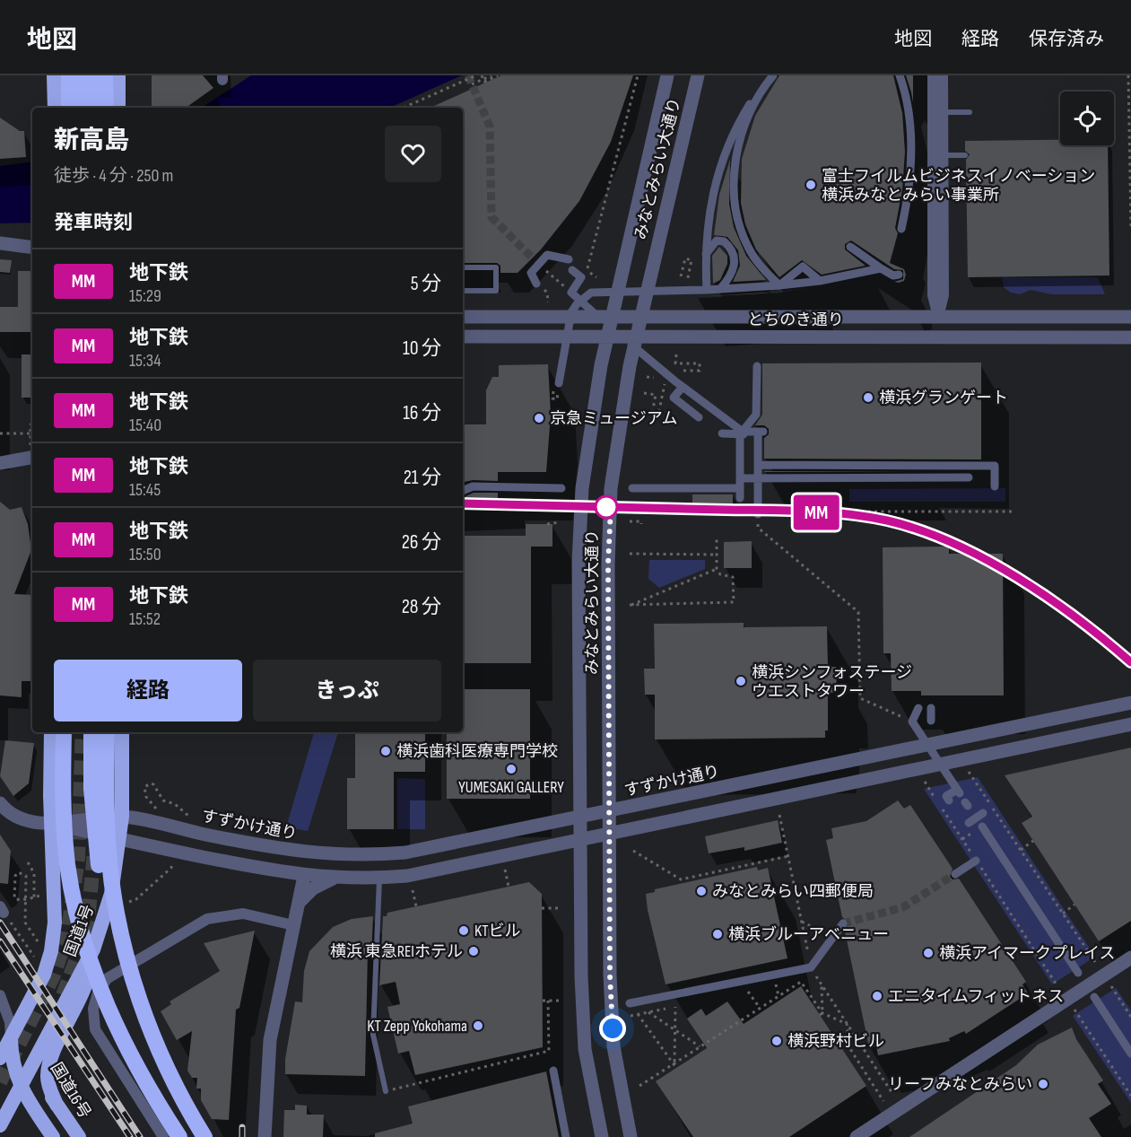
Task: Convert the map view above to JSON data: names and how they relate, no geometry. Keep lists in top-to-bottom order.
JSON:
{
  "streets": {
    "highway": ["国道1号", "国道16号"],
    "street": ["みなとみらい大通り", "とちのき通り", "すずかけ通り"]
  },
  "crossings": [
    ["みなとみらい大通り", "とちのき通り"],
    ["みなとみらい大通り", "すずかけ通り"],
    ["すずかけ通り", "国道1号"],
    ["国道1号", "国道16号"]
  ],
  "places": [
    "富士フイルムビジネスイノベーション 横浜みなとみらい事業所",
    "横浜グランゲート",
    "京急ミュージアム",
    "横浜シンフォステージ ウエストタワー",
    "横浜歯科医療専門学校",
    "YUMESAKI GALLERY",
    "みなとみらい四郵便局",
    "KTビル",
    "横浜ブルーアベニュー",
    "横浜 東急REIホテル",
    "横浜アイマークプレイス",
    "エニタイムフィットネス",
    "KT Zepp Yokohama",
    "横浜野村ビル",
    "リーフみなとみらい"
  ],
  "lines": ["metro line MM"],
  "page": {
    "header": "地図",
    "nav": ["地図", "経路", "保存済み"],
    "on_map": "MM",
    "heading": [
      ["新高島", "徒歩 · 4 分 · 250 m"],
      "発車時刻"
    ],
    "list": [
      {
        "mark": "MM",
        "name": "地下鉄",
        "note": "15:29",
        "value": "5 分"
      },
      {
        "mark": "MM",
        "name": "地下鉄",
        "note": "15:34",
        "value": "10 分"
      },
      {
        "mark": "MM",
        "name": "地下鉄",
        "note": "15:40",
        "value": "16 分"
      },
      {
        "mark": "MM",
        "name": "地下鉄",
        "note": "15:45",
        "value": "21 分"
      },
      {
        "mark": "MM",
        "name": "地下鉄",
        "note": "15:50",
        "value": "26 分"
      },
      {
        "mark": "MM",
        "name": "地下鉄",
        "note": "15:52",
        "value": "28 分"
      }
    ],
    "buttons": ["経路", "きっぷ"]
  }
}
